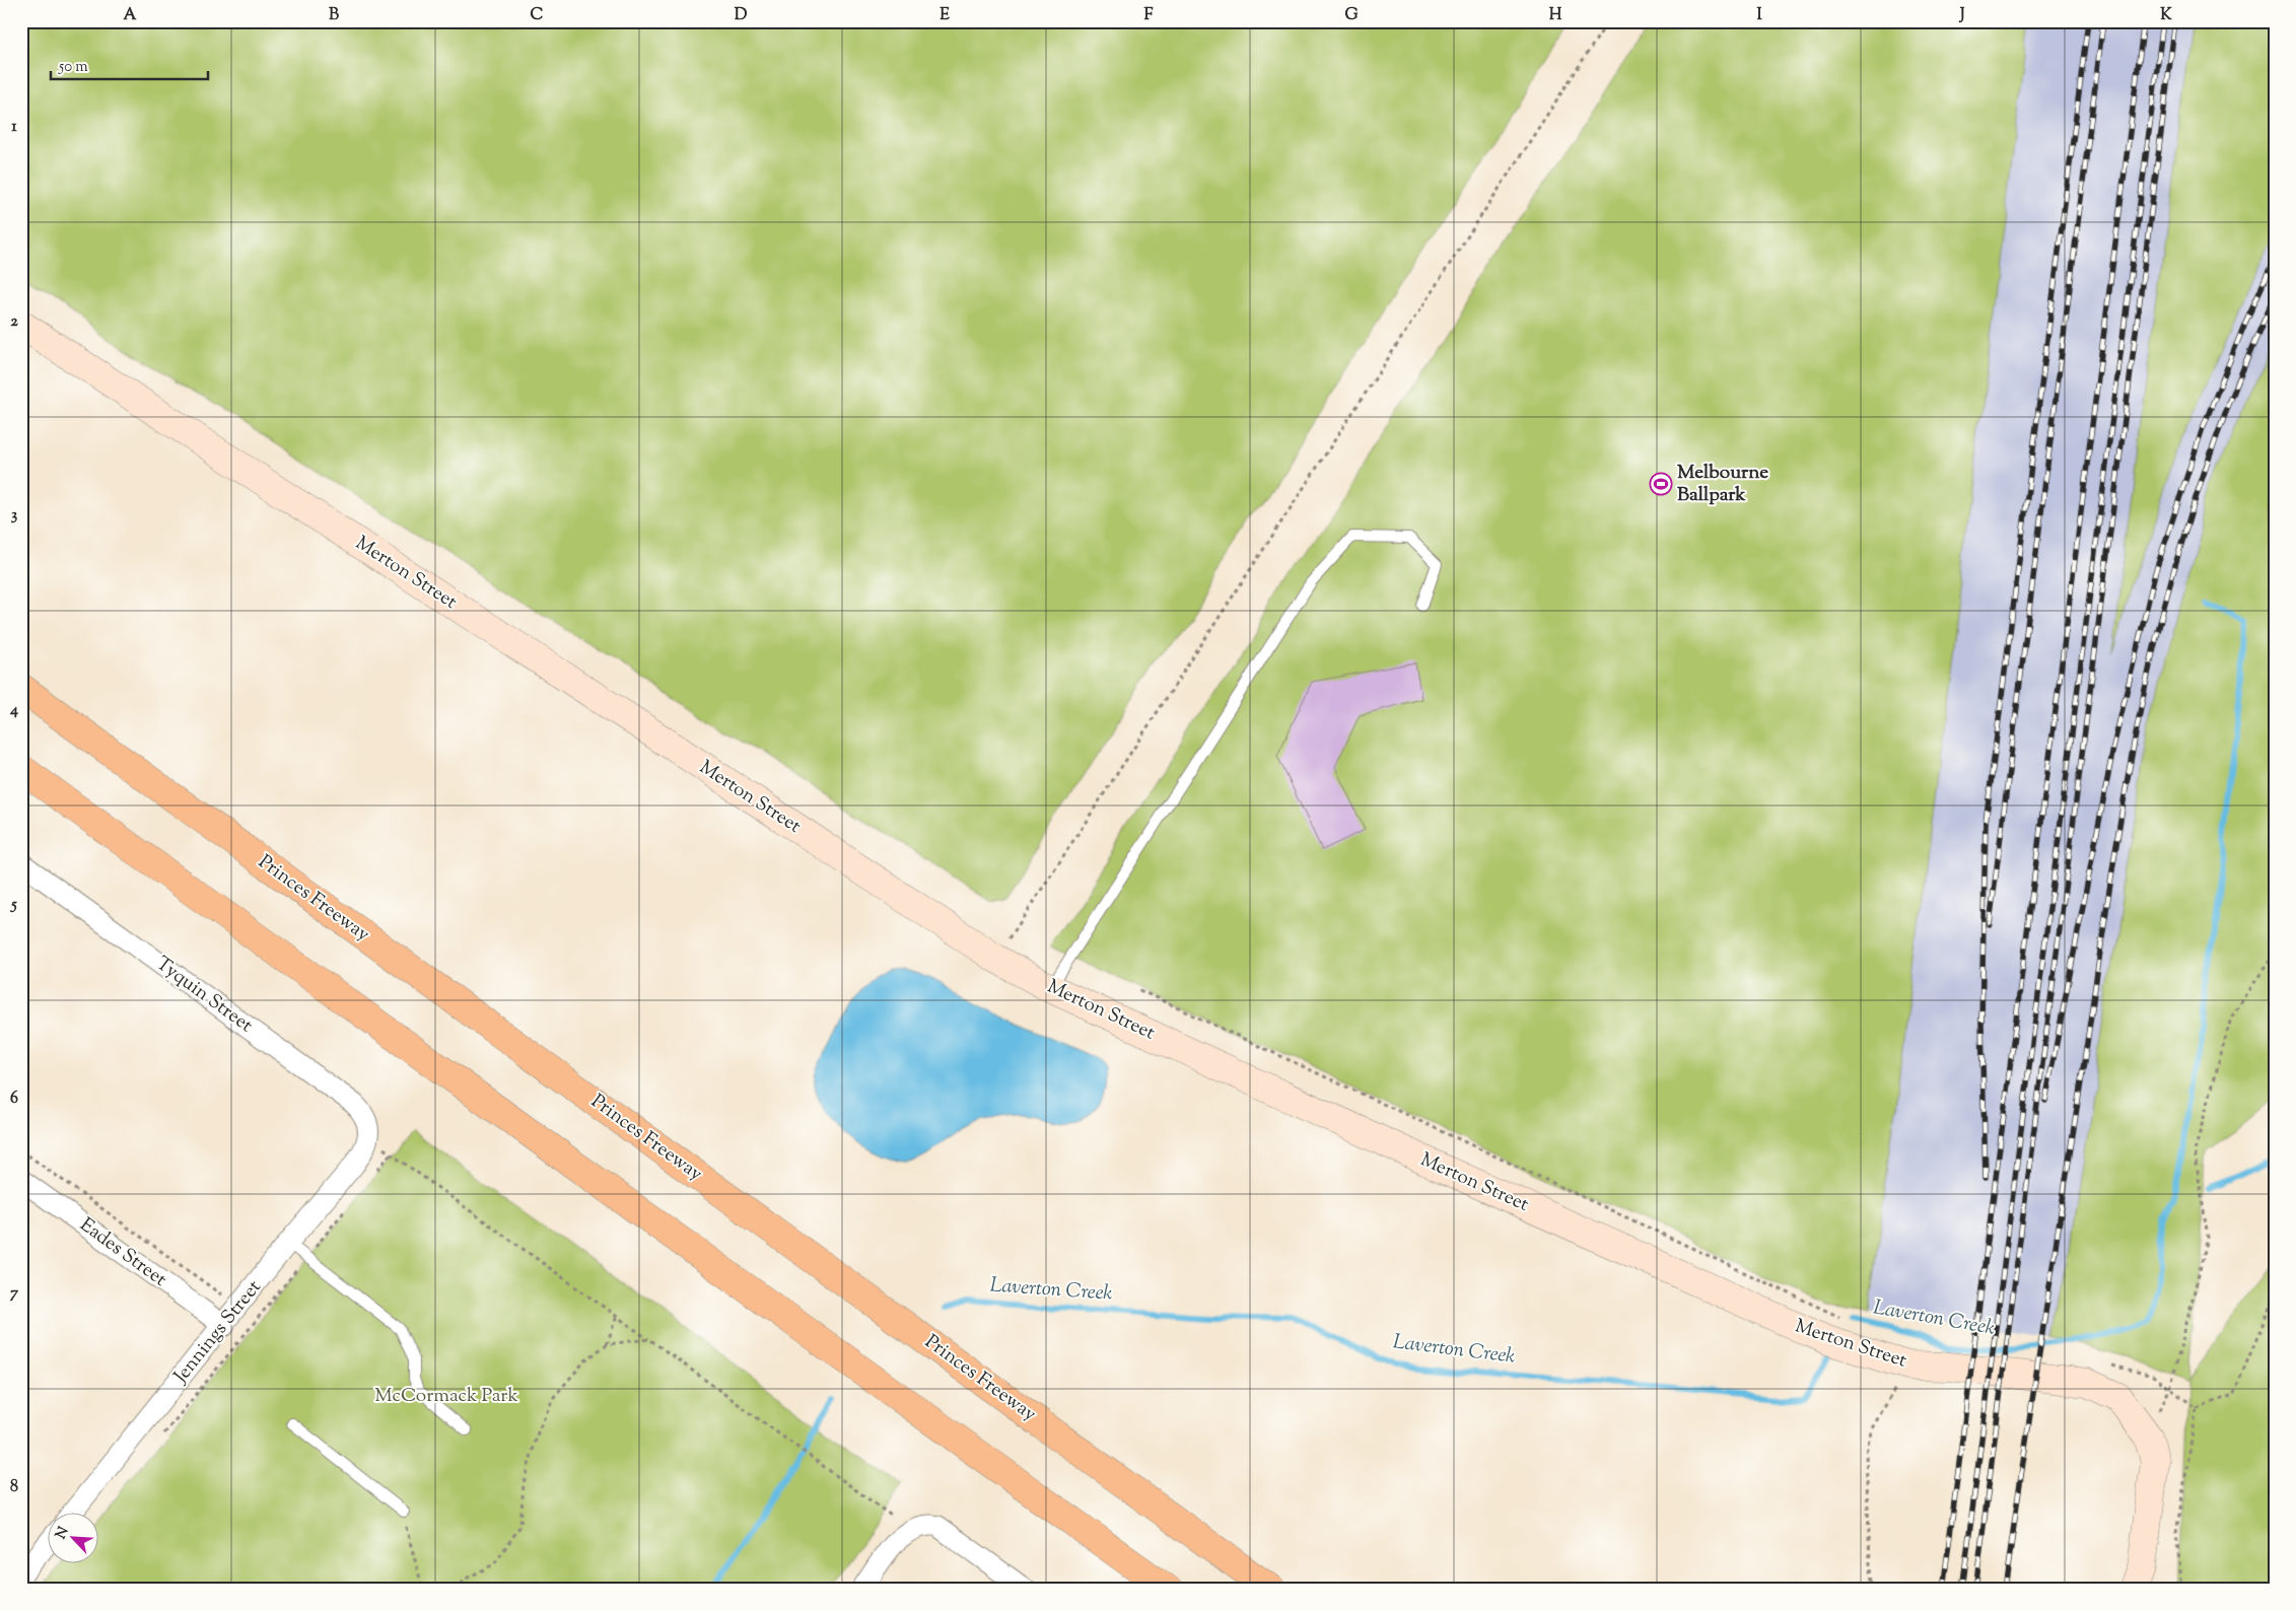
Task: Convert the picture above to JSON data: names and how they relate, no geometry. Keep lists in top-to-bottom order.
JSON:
{
  "streets": {
    "highway": ["Princes Freeway"],
    "street": [
      "Merton Street",
      "Tyquin Street",
      "Eades Street",
      "Jennings Street"
    ]
  },
  "crossings": [
    ["Tyquin Street", "Jennings Street"],
    ["Eades Street", "Jennings Street"]
  ],
  "water": ["Laverton Creek"],
  "parks": ["McCormack Park"],
  "places": {
    "sports": ["Melbourne Ballpark"]
  },
  "scale_bar": "50 m",
  "north": "top left",
  "grid": {
    "columns": [
      "A",
      "B",
      "C",
      "D",
      "E",
      "F",
      "G",
      "H",
      "I",
      "J",
      "K"
    ],
    "rows": [
      "1",
      "2",
      "3",
      "4",
      "5",
      "6",
      "7",
      "8"
    ]
  }
}
